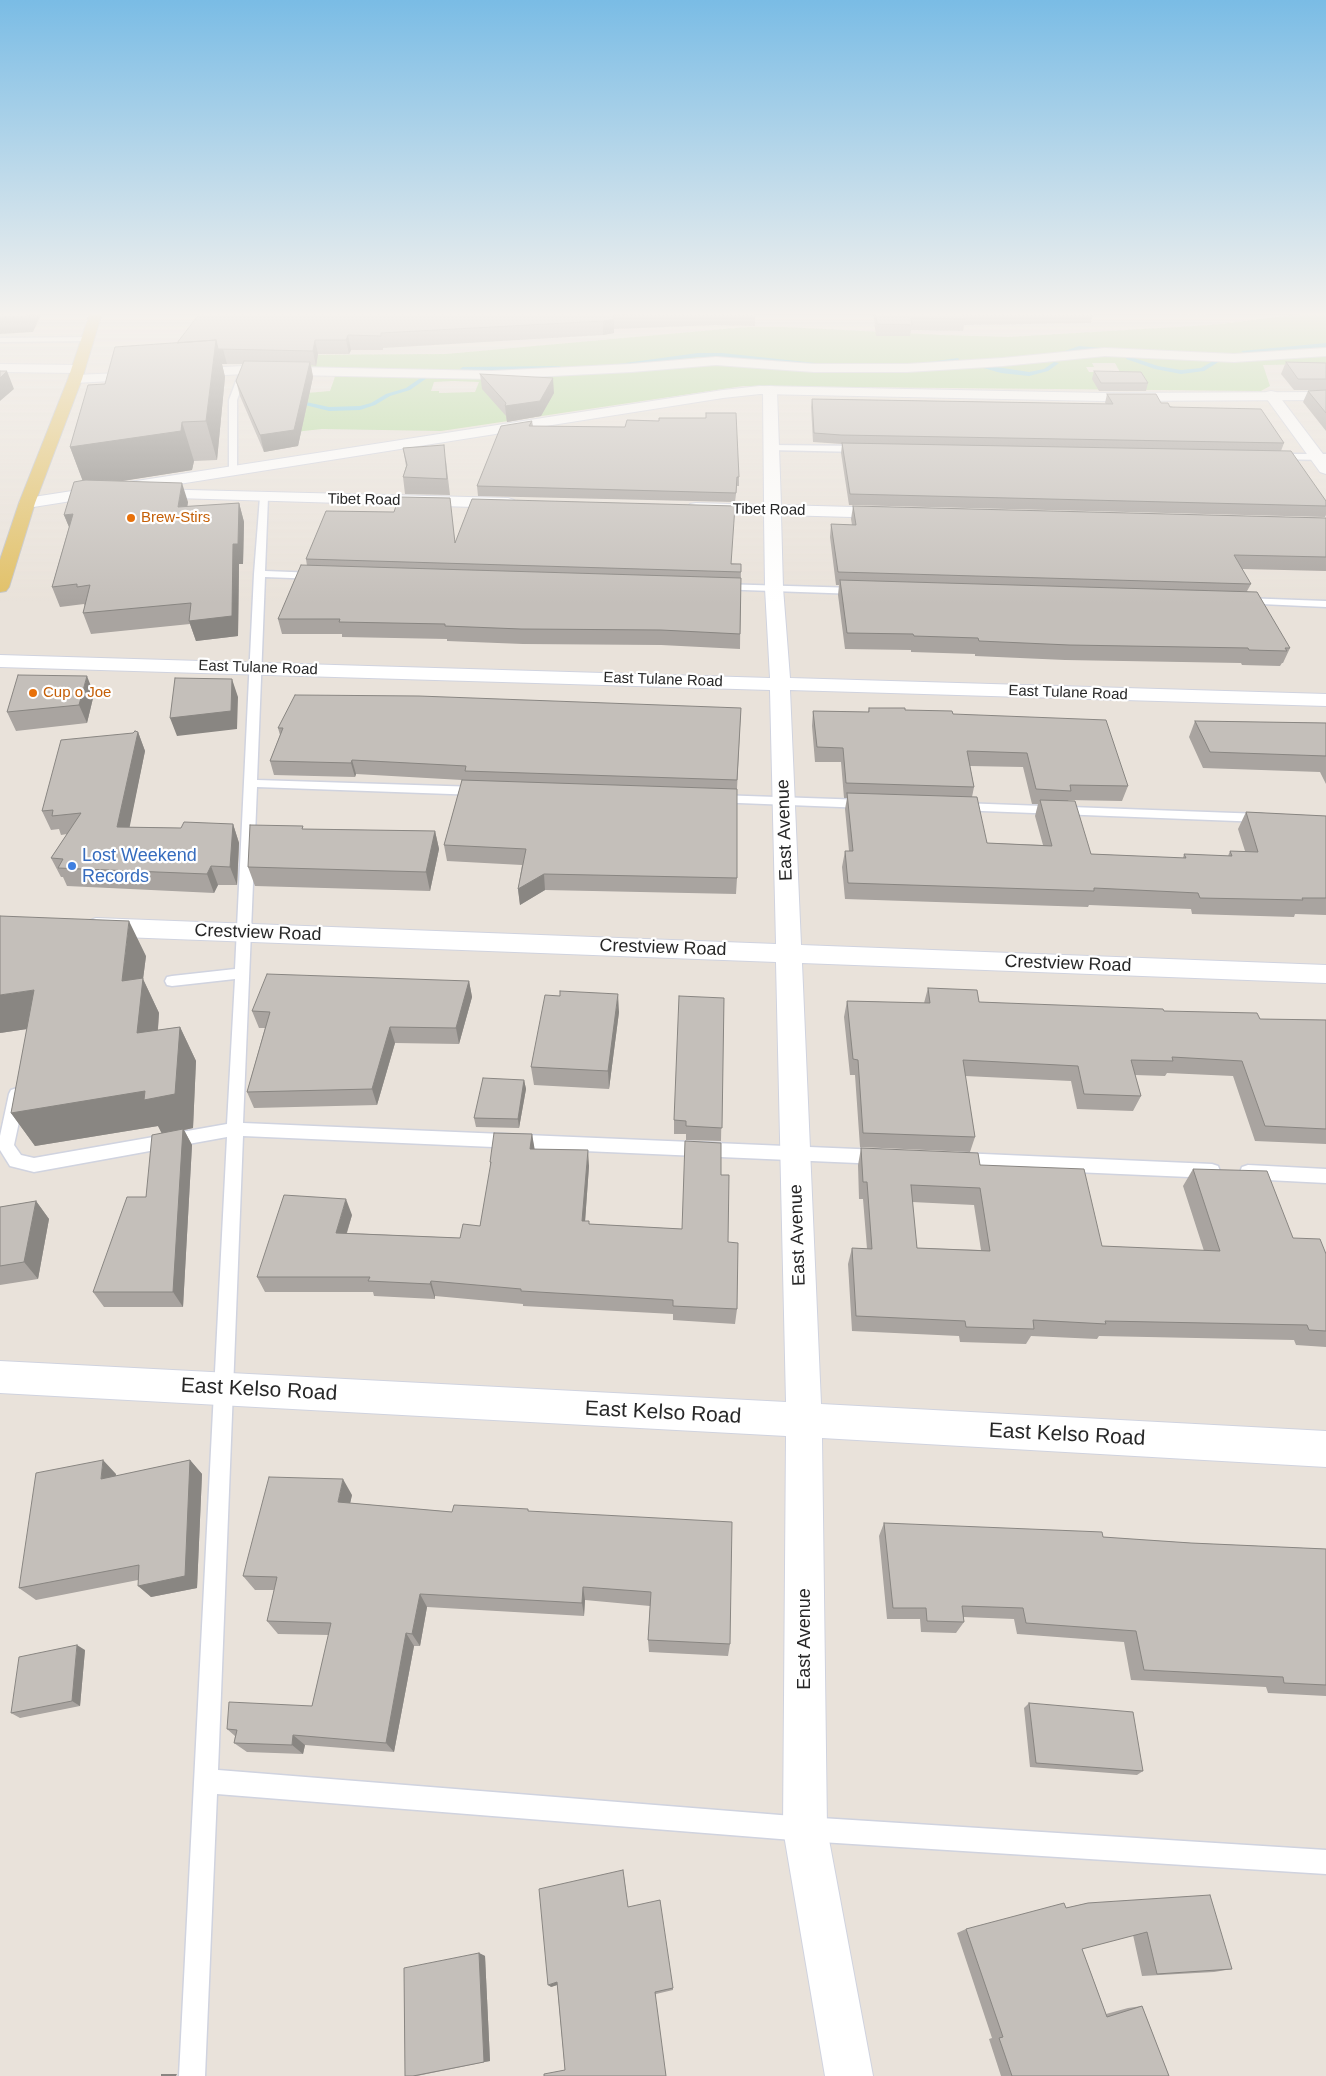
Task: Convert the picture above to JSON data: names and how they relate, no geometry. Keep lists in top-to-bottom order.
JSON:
{
  "streets": {
    "street": [
      "Tibet Road",
      "East Tulane Road",
      "East Avenue",
      "Crestview Road",
      "East Kelso Road"
    ]
  },
  "crossings": [
    ["Tibet Road", "East Avenue"],
    ["East Tulane Road", "East Avenue"],
    ["East Avenue", "Crestview Road"],
    ["East Avenue", "East Kelso Road"]
  ],
  "places": ["Brew-Stirs", "Cup o Joe", "Lost Weekend Records"]
}
